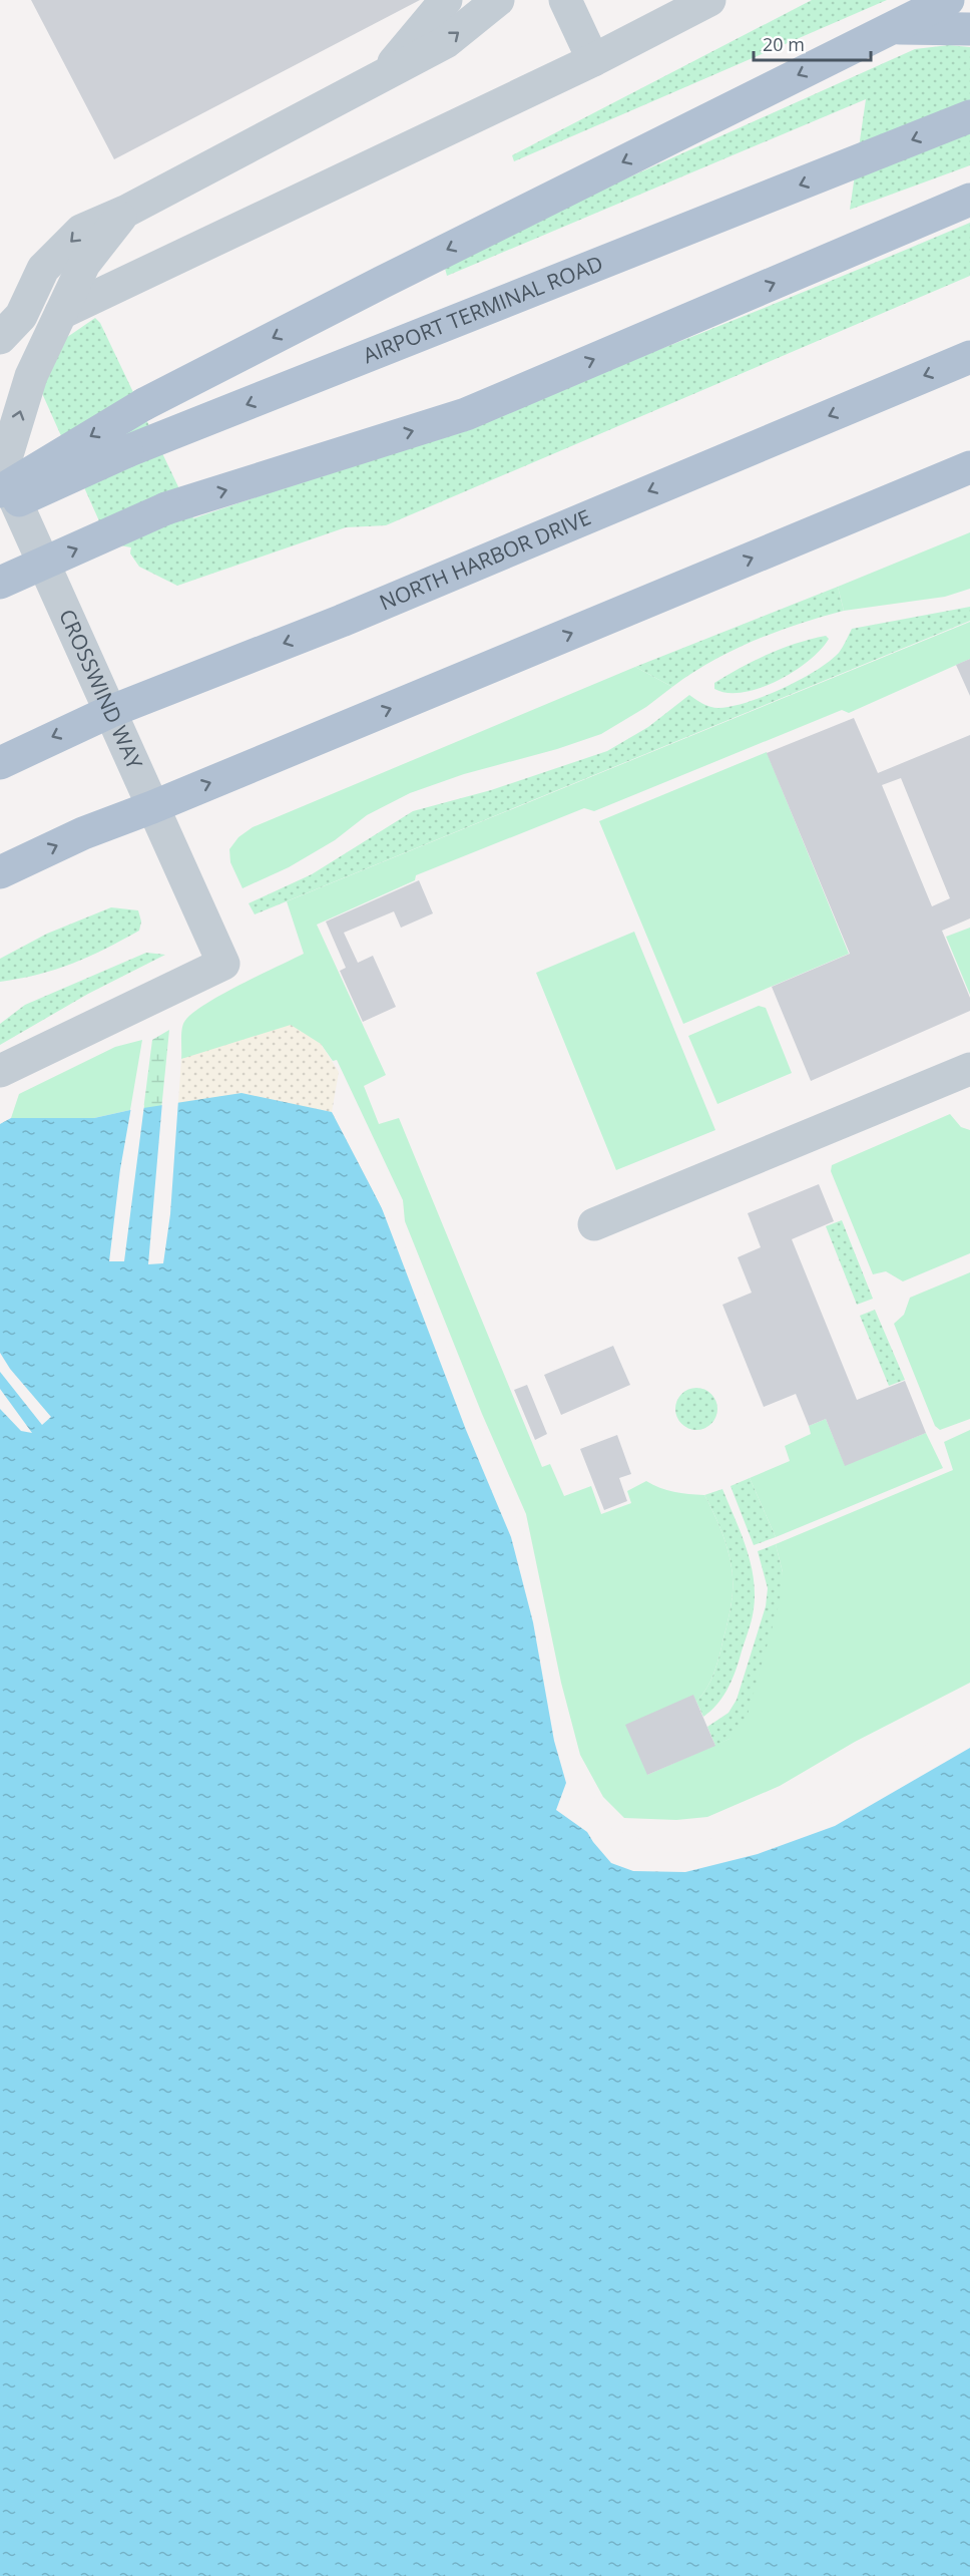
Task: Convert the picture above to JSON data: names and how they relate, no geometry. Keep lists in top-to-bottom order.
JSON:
{
  "streets": {
    "main road": ["AIRPORT TERMINAL ROAD", "NORTH HARBOR DRIVE"],
    "street": ["CROSSWIND WAY"]
  },
  "crossings": [
    ["NORTH HARBOR DRIVE", "CROSSWIND WAY"]
  ],
  "scale_bar": "20 m"
}
